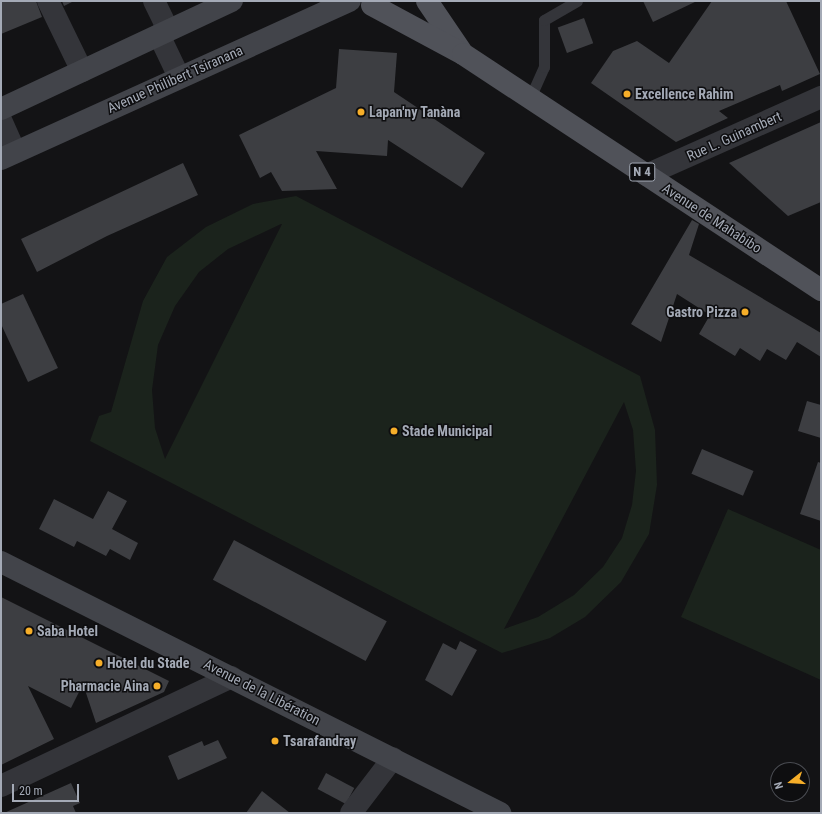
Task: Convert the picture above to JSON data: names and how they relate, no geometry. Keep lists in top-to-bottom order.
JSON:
{
  "streets": {
    "main road": [
      "Avenue Philibert Tsiranana",
      "N 4",
      "Avenue de Mahabibo",
      "Avenue de la Libération"
    ],
    "street": ["Rue L. Guinambert"]
  },
  "crossings": [
    ["Rue L. Guinambert", "Avenue de Mahabibo"],
    ["N 4", "Avenue de Mahabibo"]
  ],
  "places": [
    "Excellence Rahim",
    "Lapan'ny Tanàna",
    "Gastro Pizza",
    "Stade Municipal",
    "Saba Hotel",
    "Hotel du Stade",
    "Pharmacie Aina",
    "Tsarafandray"
  ],
  "scale_bar": "20 m",
  "north": "left"
}
